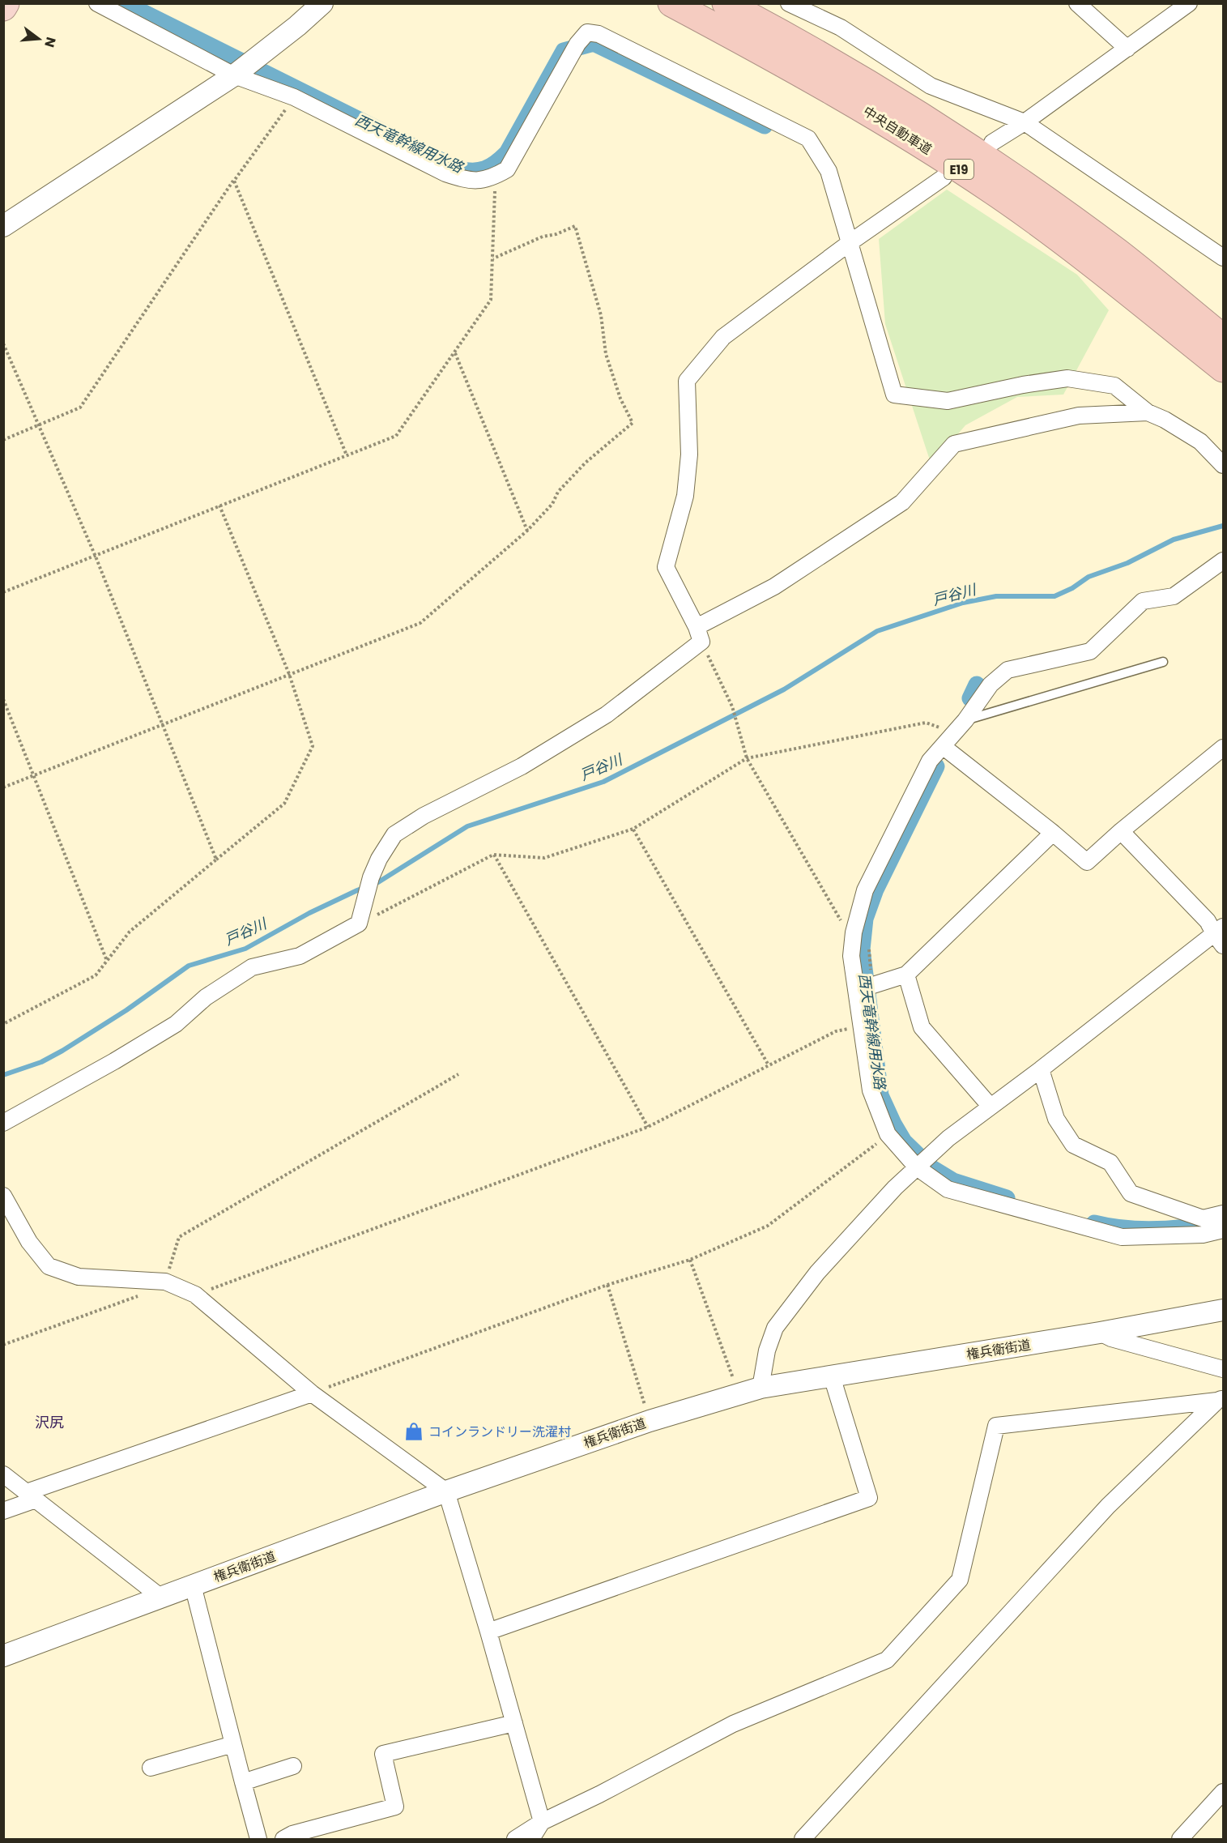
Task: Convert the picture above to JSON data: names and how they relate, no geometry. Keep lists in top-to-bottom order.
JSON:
{
  "streets": {
    "highway": ["中央自動車道", "E19"],
    "street": ["権兵衛街道"]
  },
  "districts": ["沢尻"],
  "water": ["西天竜幹線用水路", "戸谷川"],
  "places": {
    "shop": ["コインランドリー洗濯村"]
  },
  "north": "right"
}
